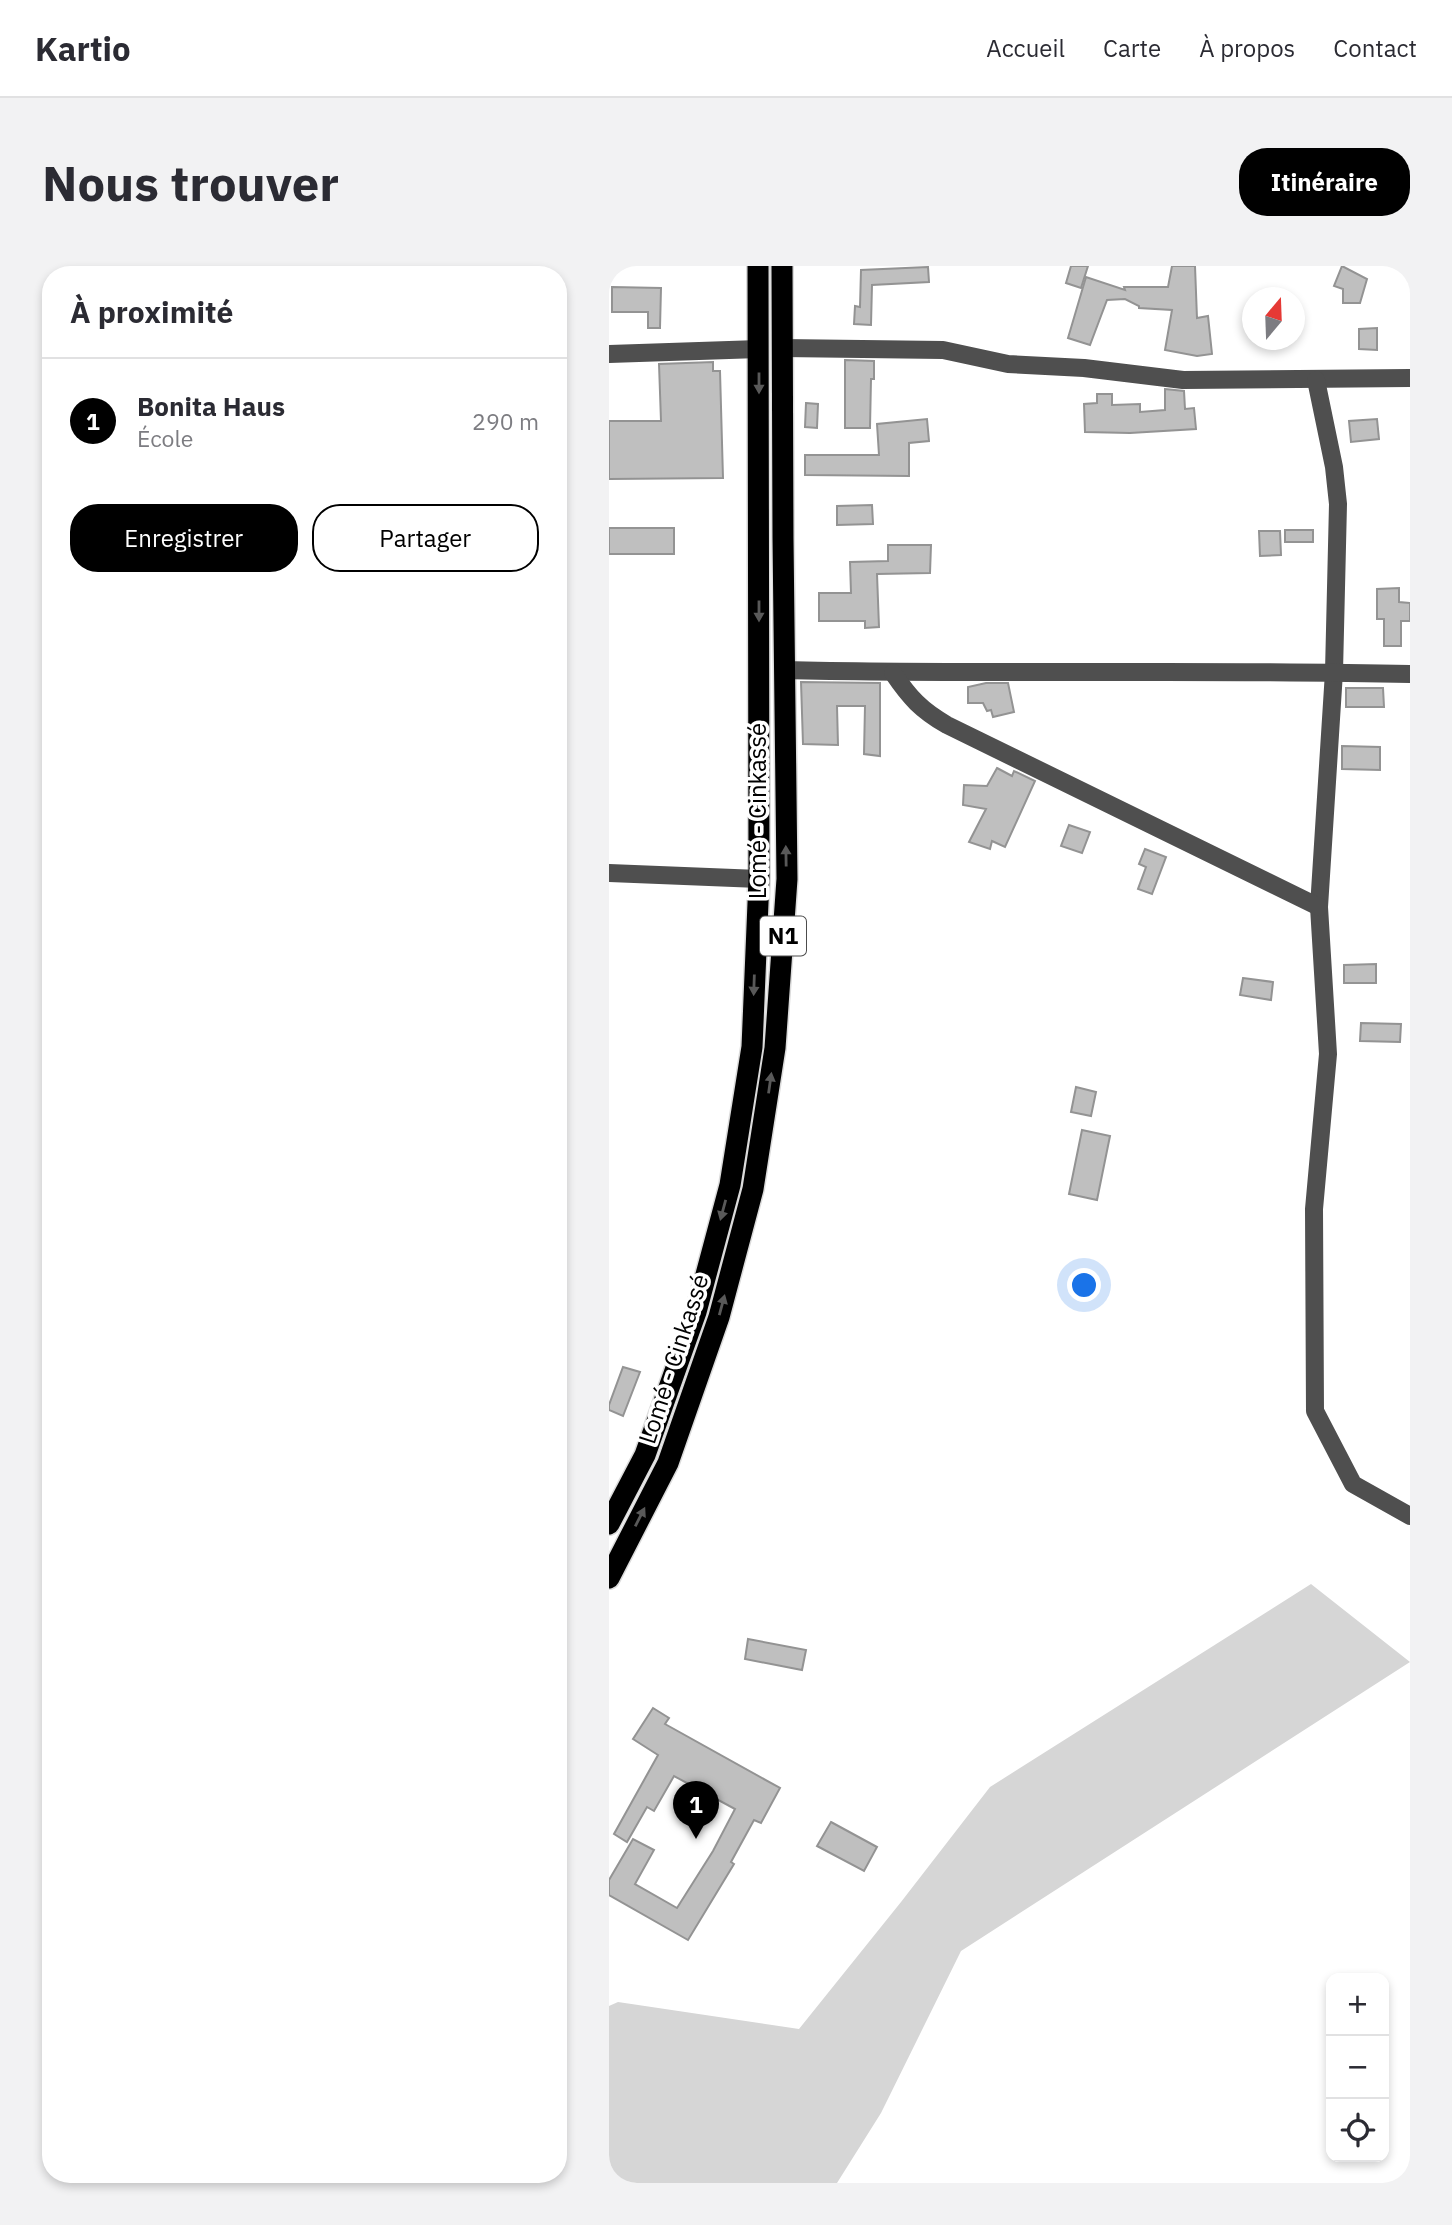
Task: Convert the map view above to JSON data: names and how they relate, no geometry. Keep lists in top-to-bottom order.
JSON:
{
  "streets": {
    "highway": ["Lomé - Cinkassé", "N1"]
  },
  "north": "top",
  "page": {
    "header": "Kartio",
    "nav": [
      "Accueil",
      "Carte",
      "À propos",
      "Contact"
    ],
    "buttons": [
      "Itinéraire",
      ["Enregistrer", "Partager"]
    ],
    "title": "Nous trouver",
    "heading": "À proximité",
    "list": [
      {
        "mark": "1",
        "name": "Bonita Haus",
        "note": "École",
        "value": "290 m"
      }
    ],
    "pins": "1",
    "map_buttons": ["+", "−"]
  }
}
